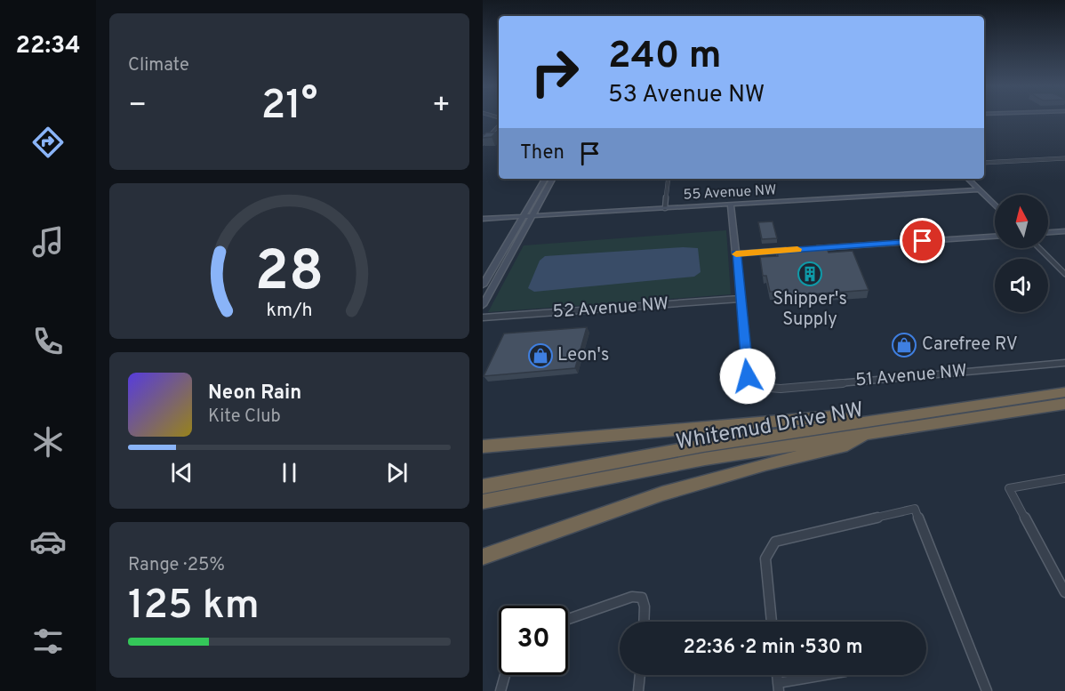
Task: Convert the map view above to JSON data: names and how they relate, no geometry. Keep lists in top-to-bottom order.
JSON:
{
  "streets": {
    "highway": ["Whitemud Drive NW"],
    "street": ["55 Avenue NW", "52 Avenue NW", "51 Avenue NW"]
  },
  "crossings": [
    ["52 Avenue NW", "51 Avenue NW"]
  ],
  "places": {
    "building": ["Shipper's Supply"],
    "shop": ["Carefree RV", "Leon's"]
  },
  "north": "top",
  "page": {
    "tabs": "22:34",
    "tile": [
      "Climate",
      ["Range · 25%", "125 km"]
    ],
    "turn": ["240 m", "53 Avenue NW"],
    "heat": ["−", "21°", "+"],
    "then": "Then",
    "song": ["Neon Rain", "Kite Club"],
    "limit": "30",
    "trip": "22:36 · 2 min · 530 m",
    "gauge": ["28", "km/h"]
  }
}
